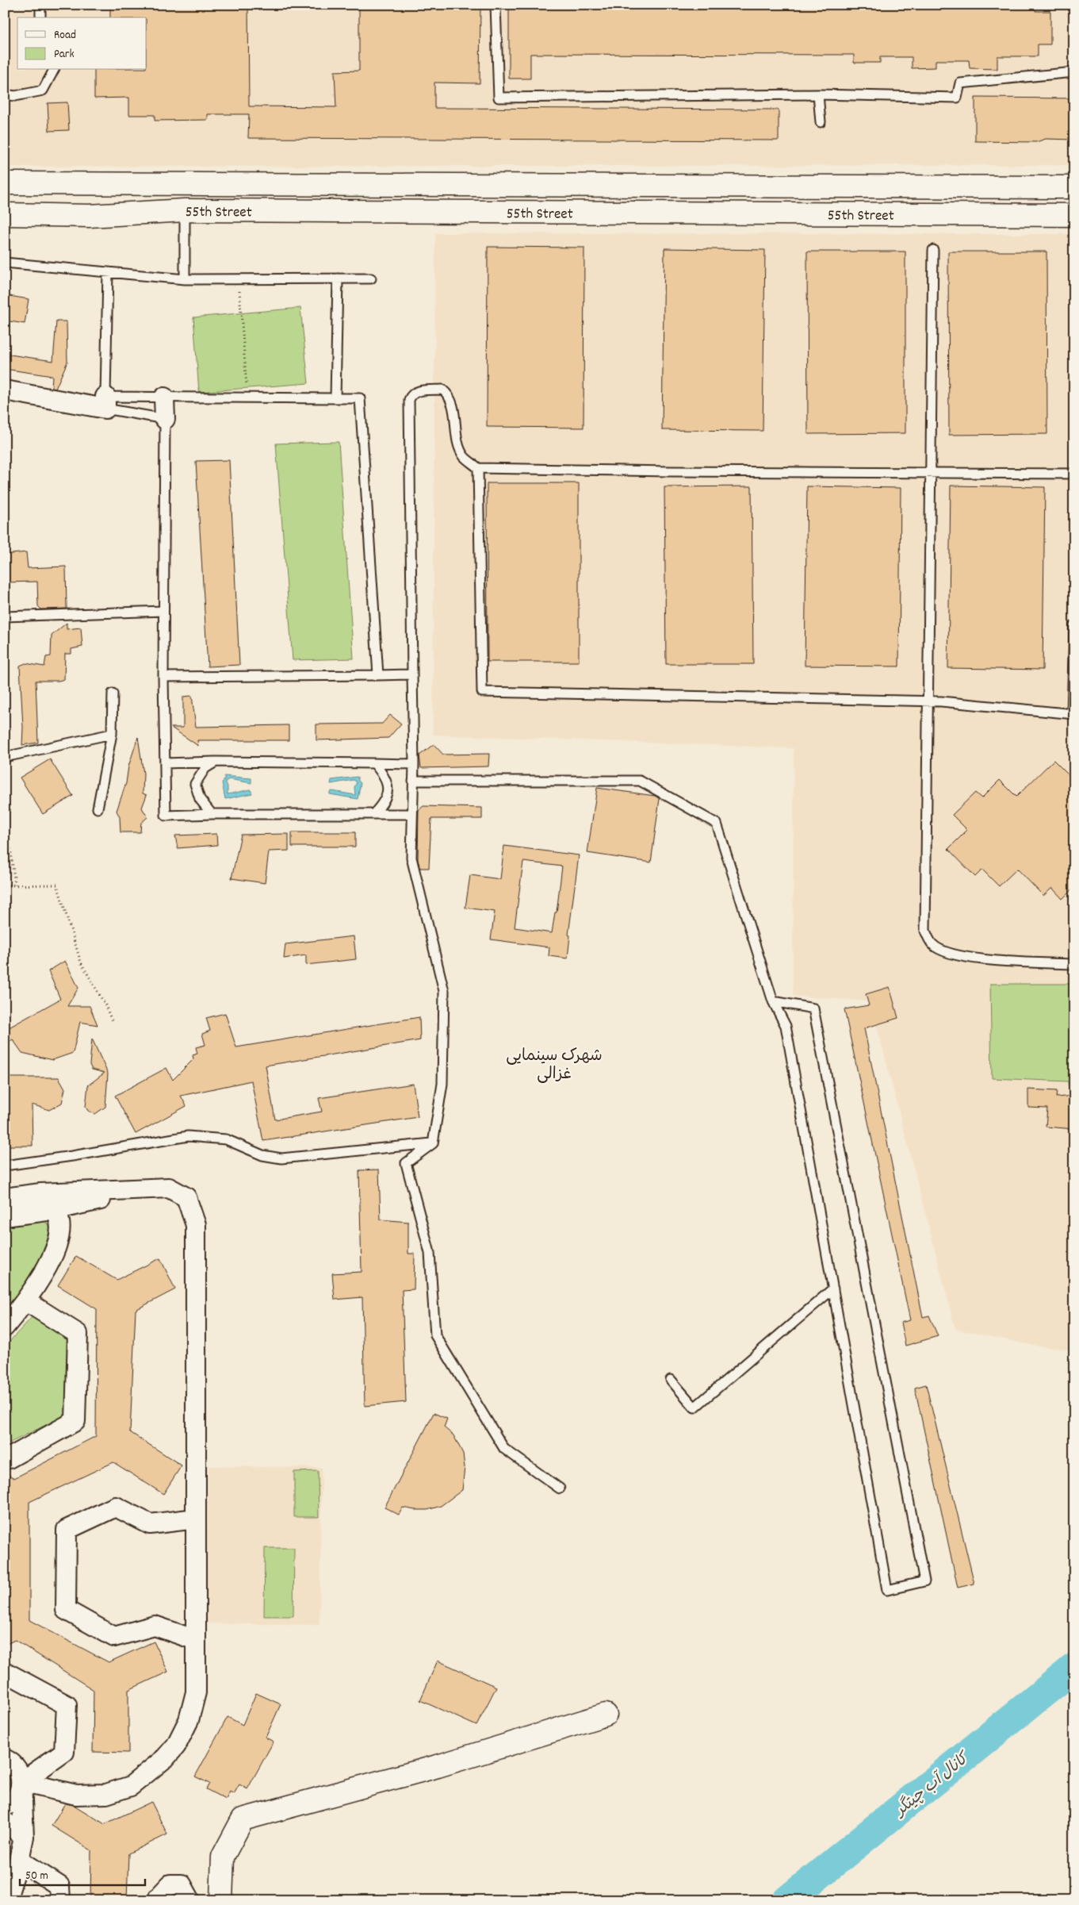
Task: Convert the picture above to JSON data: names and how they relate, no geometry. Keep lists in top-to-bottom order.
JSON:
{
  "streets": {
    "main road": ["55th Street"]
  },
  "districts": ["شهرک سینمایی غزالی"],
  "water": ["کانال آب چیتگر"],
  "legend": ["Road", "Park"],
  "scale_bar": "50 m"
}
